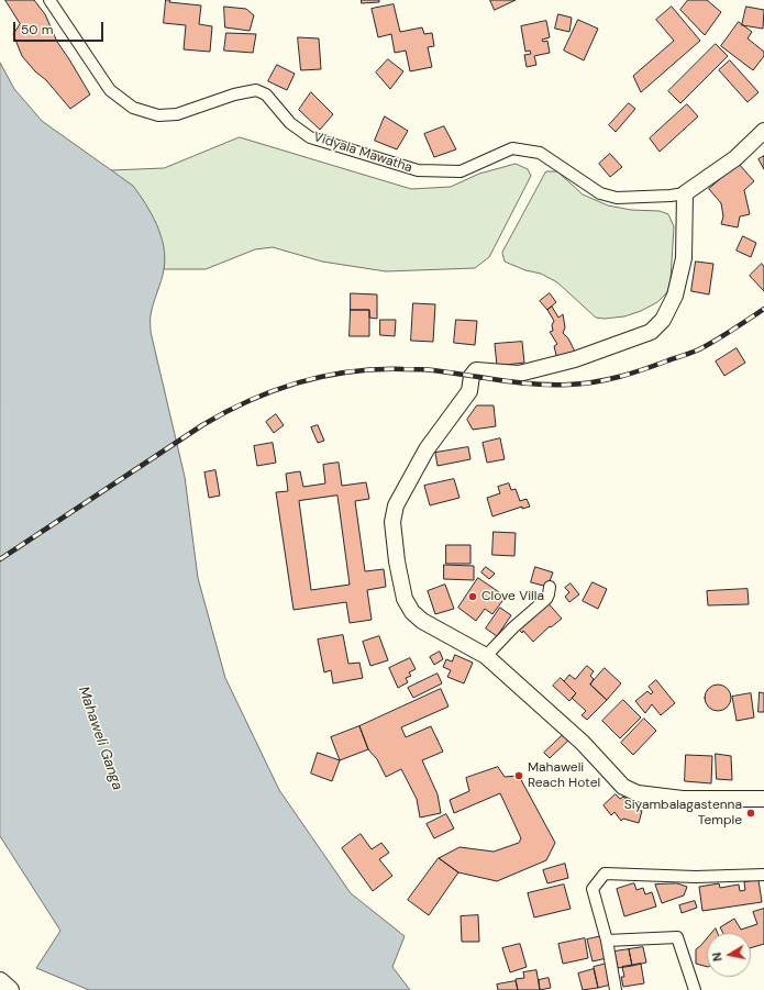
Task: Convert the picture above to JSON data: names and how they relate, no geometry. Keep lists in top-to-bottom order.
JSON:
{
  "streets": {
    "street": ["Vidyala Mawatha"]
  },
  "water": ["Mahaweli Ganga"],
  "places": ["Clove Villa", "Mahaweli Reach Hotel", "Siyambalagastenna Temple"],
  "scale_bar": "50 m",
  "north": "left"
}
